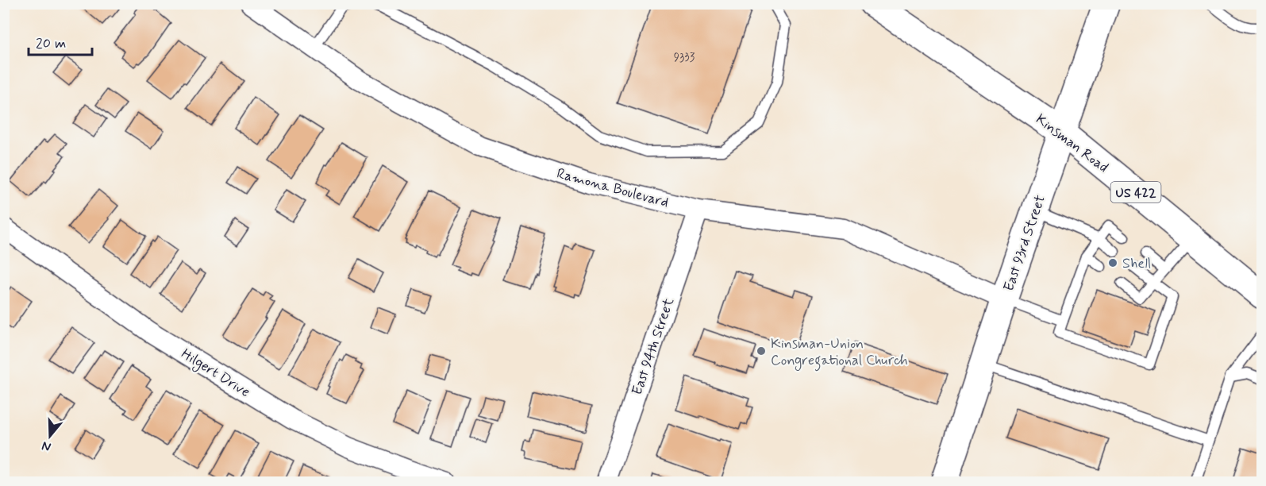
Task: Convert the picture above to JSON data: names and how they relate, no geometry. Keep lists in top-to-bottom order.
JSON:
{
  "streets": {
    "main road": ["Kinsman Road", "US 422", "East 93rd Street"],
    "street": ["Ramona Boulevard", "East 94th Street", "Hilgert Drive"]
  },
  "crossings": [
    ["Kinsman Road", "East 93rd Street"],
    ["Ramona Boulevard", "East 93rd Street"],
    ["Ramona Boulevard", "East 94th Street"]
  ],
  "places": ["Shell", "Kinsman-Union Congregational Church"],
  "house_numbers": ["9333"],
  "scale_bar": "20 m",
  "north": "bottom"
}
